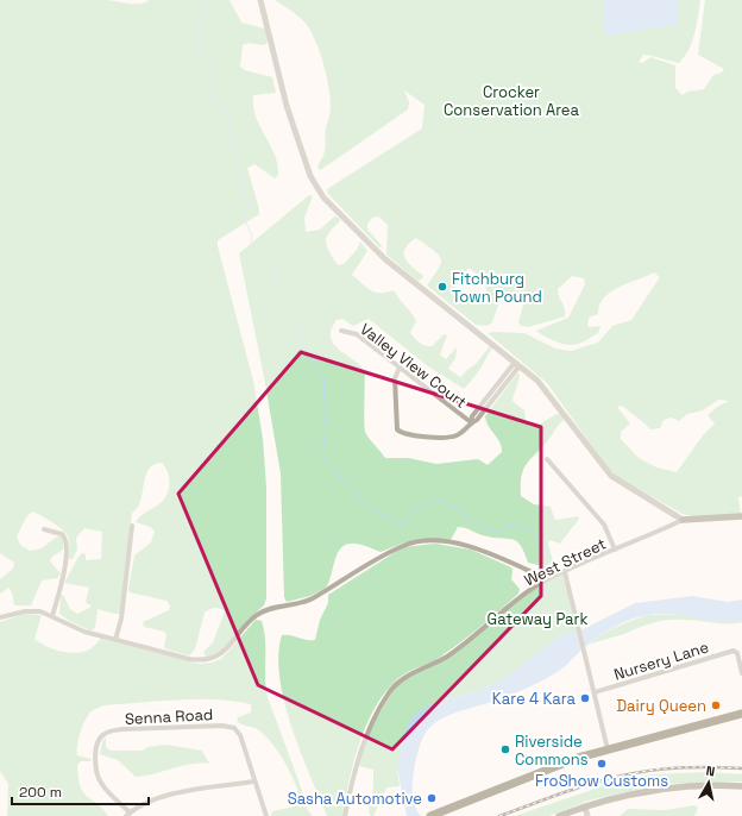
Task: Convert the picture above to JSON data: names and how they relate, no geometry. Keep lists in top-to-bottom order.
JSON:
{
  "streets": {
    "street": [
      "Valley View Court",
      "West Street",
      "Nursery Lane",
      "Senna Road"
    ]
  },
  "parks": ["Crocker Conservation Area", "Gateway Park"],
  "places": [
    "Fitchburg Town Pound",
    "Kare 4 Kara",
    "Dairy Queen",
    "Riverside Commons",
    "FroShow Customs",
    "Sasha Automotive"
  ],
  "scale_bar": "200 m",
  "north": "top"
}
